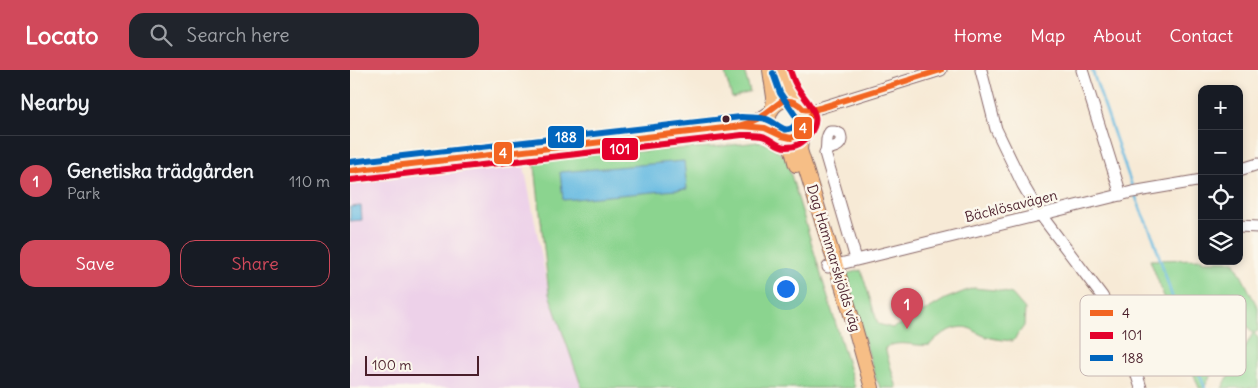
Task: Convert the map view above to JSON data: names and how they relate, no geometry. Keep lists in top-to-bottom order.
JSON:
{
  "streets": {
    "main road": ["Dag Hammarskjölds väg"],
    "street": ["Bäcklösavägen"]
  },
  "crossings": [
    ["Bäcklösavägen", "Dag Hammarskjölds väg"]
  ],
  "lines": ["transit line 4", "transit line 101", "transit line 188"],
  "legend": ["4", "101", "188"],
  "scale_bar": "100 m",
  "page": {
    "header": "Locato",
    "search": "Search here",
    "nav": [
      "Home",
      "Map",
      "About",
      "Contact"
    ],
    "heading": "Nearby",
    "map_buttons": ["+", "−"],
    "list": [
      {
        "mark": "1",
        "name": "Genetiska trädgården",
        "note": "Park",
        "value": "110 m"
      }
    ],
    "buttons": ["Save", "Share"],
    "pins": "1",
    "scale": "100 m"
  }
}
